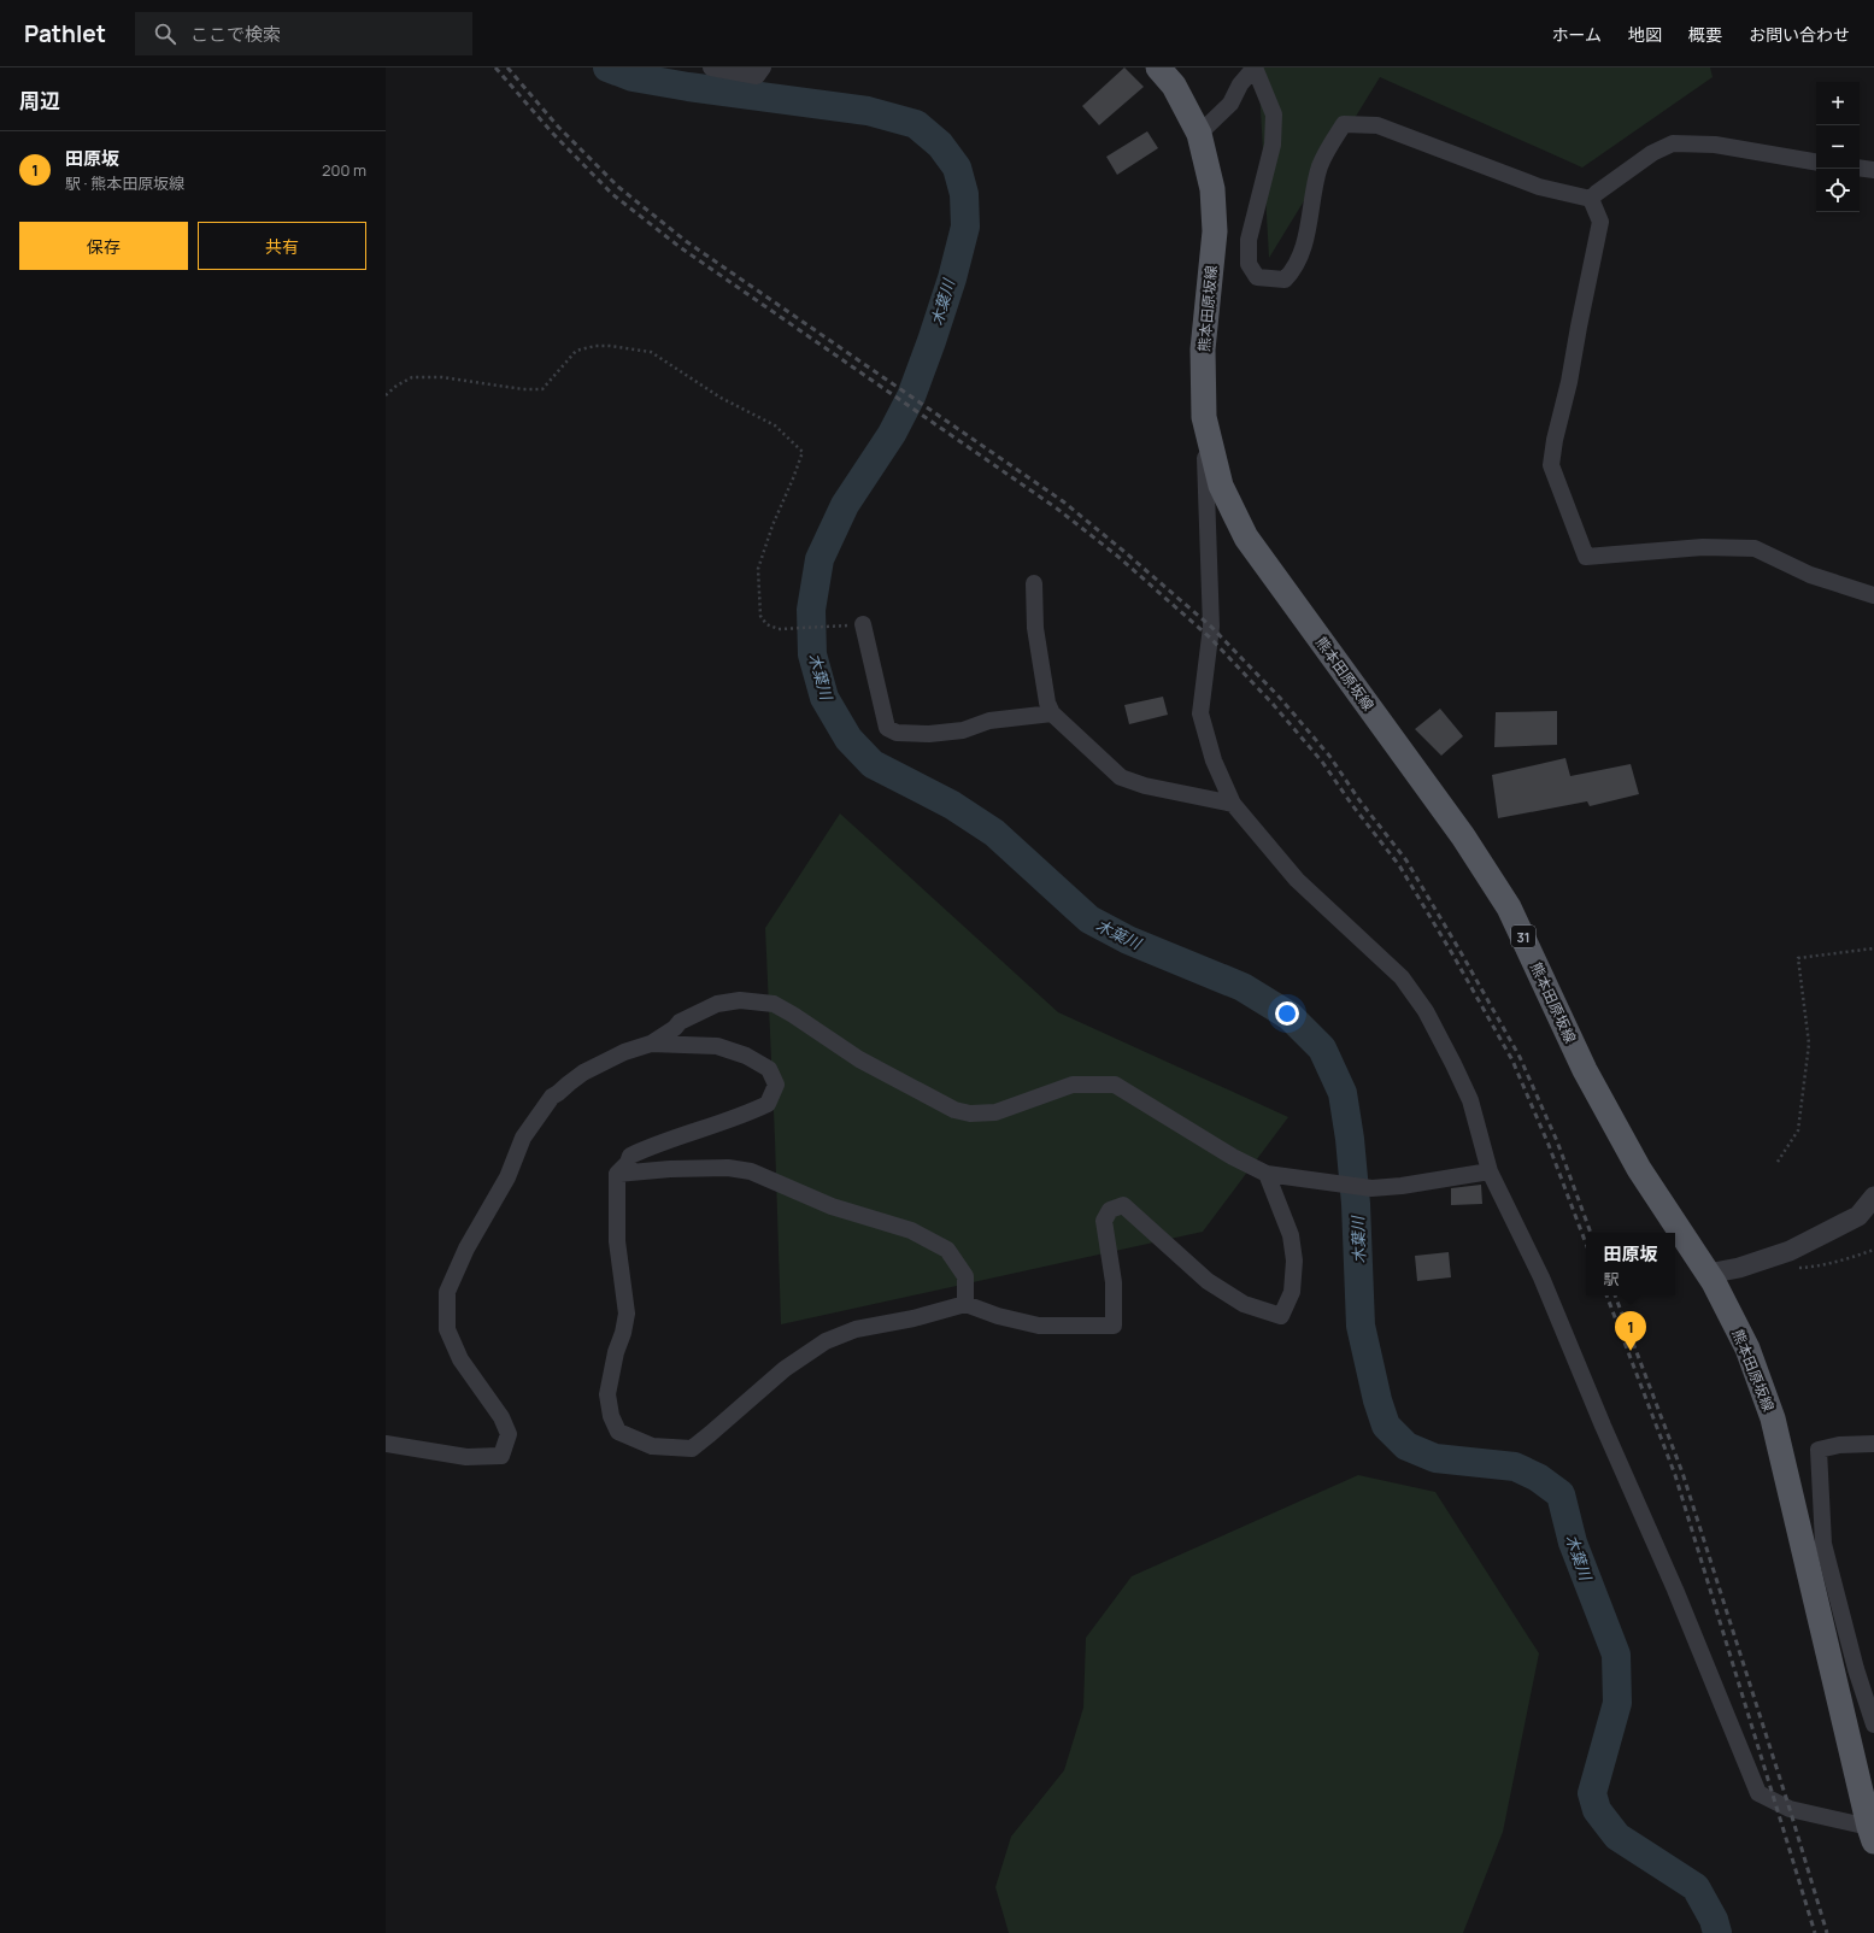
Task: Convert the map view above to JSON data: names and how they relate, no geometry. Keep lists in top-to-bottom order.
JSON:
{
  "streets": {
    "main road": ["熊本田原坂線", "31"]
  },
  "water": ["木葉川"],
  "page": {
    "header": "Pathlet",
    "search": "ここで検索",
    "nav": [
      "ホーム",
      "地図",
      "概要",
      "お問い合わせ"
    ],
    "heading": "周辺",
    "map_buttons": ["+", "−"],
    "list": [
      {
        "mark": "1",
        "name": "田原坂",
        "note": "駅 · 熊本田原坂線",
        "value": "200 m"
      }
    ],
    "buttons": ["保存", "共有"],
    "popup": ["田原坂", "駅"],
    "pins": "1"
  }
}
